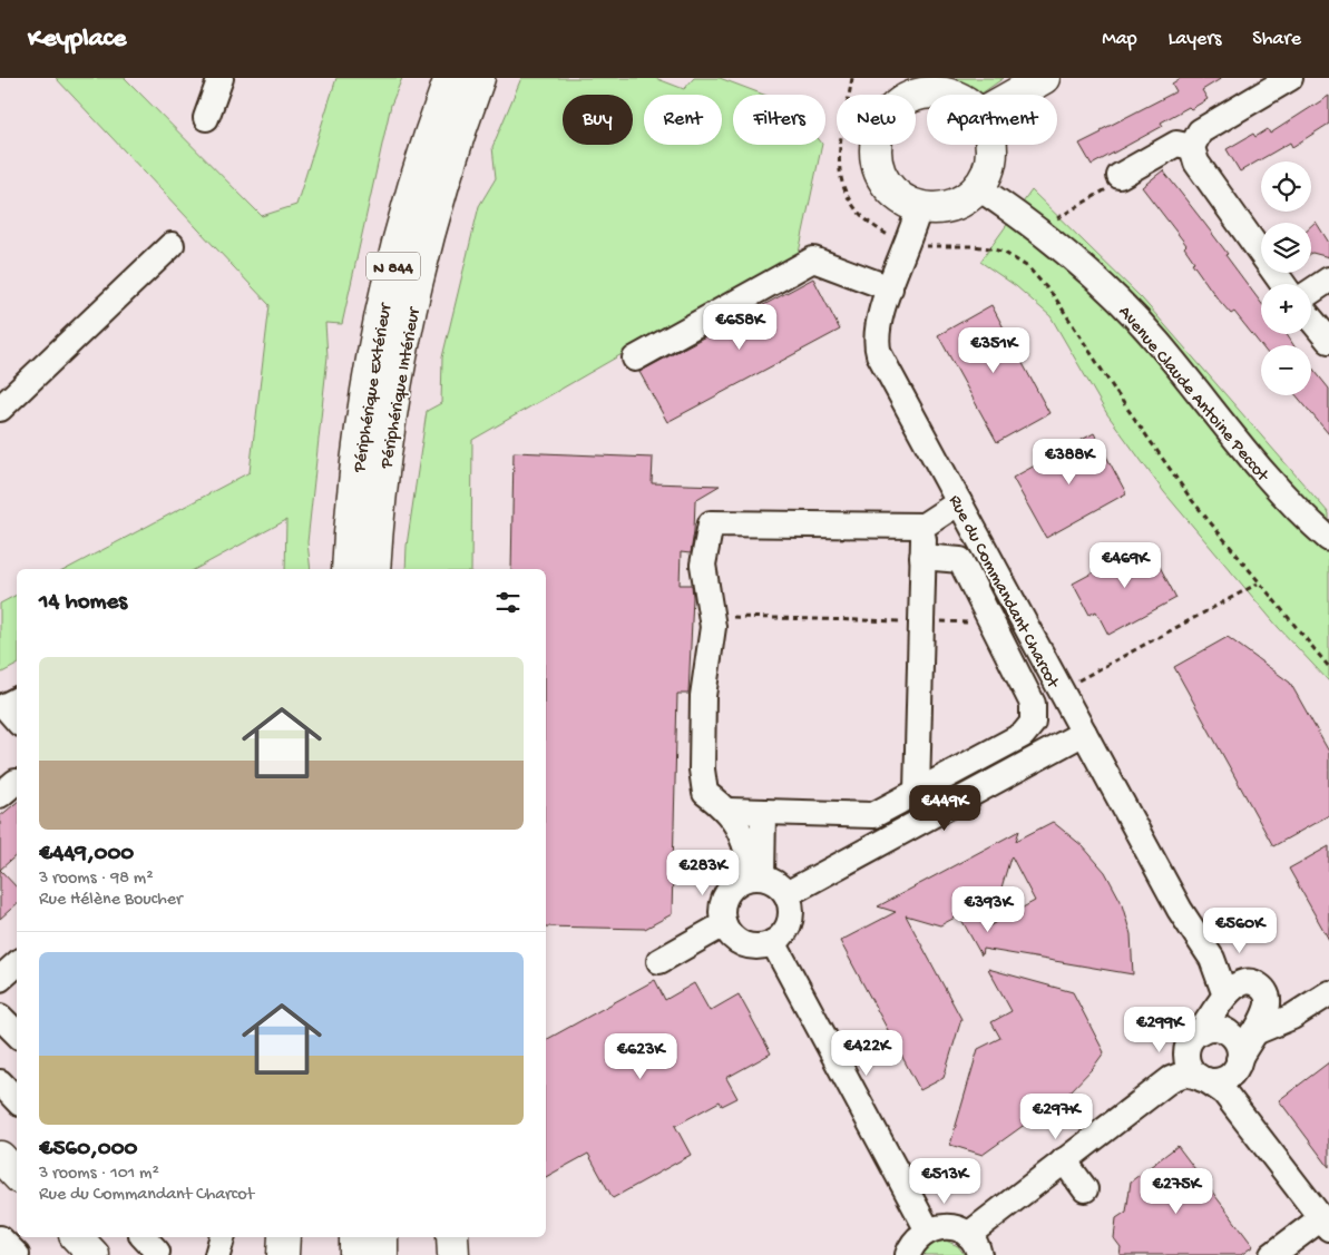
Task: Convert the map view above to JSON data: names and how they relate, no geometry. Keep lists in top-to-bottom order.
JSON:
{
  "streets": {
    "main road": ["N 844", "Périphérique Extérieur", "Périphérique Intérieur"],
    "street": ["Avenue Claude Antoine Peccot", "Rue du Commandant Charcot"]
  },
  "page": {
    "header": "Keyplace",
    "nav": ["Map", "Layers", "Share"],
    "chip": [
      "Buy",
      "Rent",
      "Filters",
      "New",
      "Apartment"
    ],
    "map_buttons": ["+", "−"],
    "price": [
      "€658K",
      "€351K",
      "€388K",
      "€469K",
      "€449K",
      "€283K",
      "€393K",
      "€560K",
      "€299K",
      "€422K",
      "€623K",
      "€297K",
      "€513K",
      "€275K"
    ],
    "heading": "14 homes",
    "list": [
      {
        "name": "€449,000",
        "note": "3 rooms · 98 m² · Rue Hélène Boucher"
      },
      {
        "name": "€560,000",
        "note": "3 rooms · 101 m² · Rue du Commandant Charcot"
      }
    ]
  }
}
